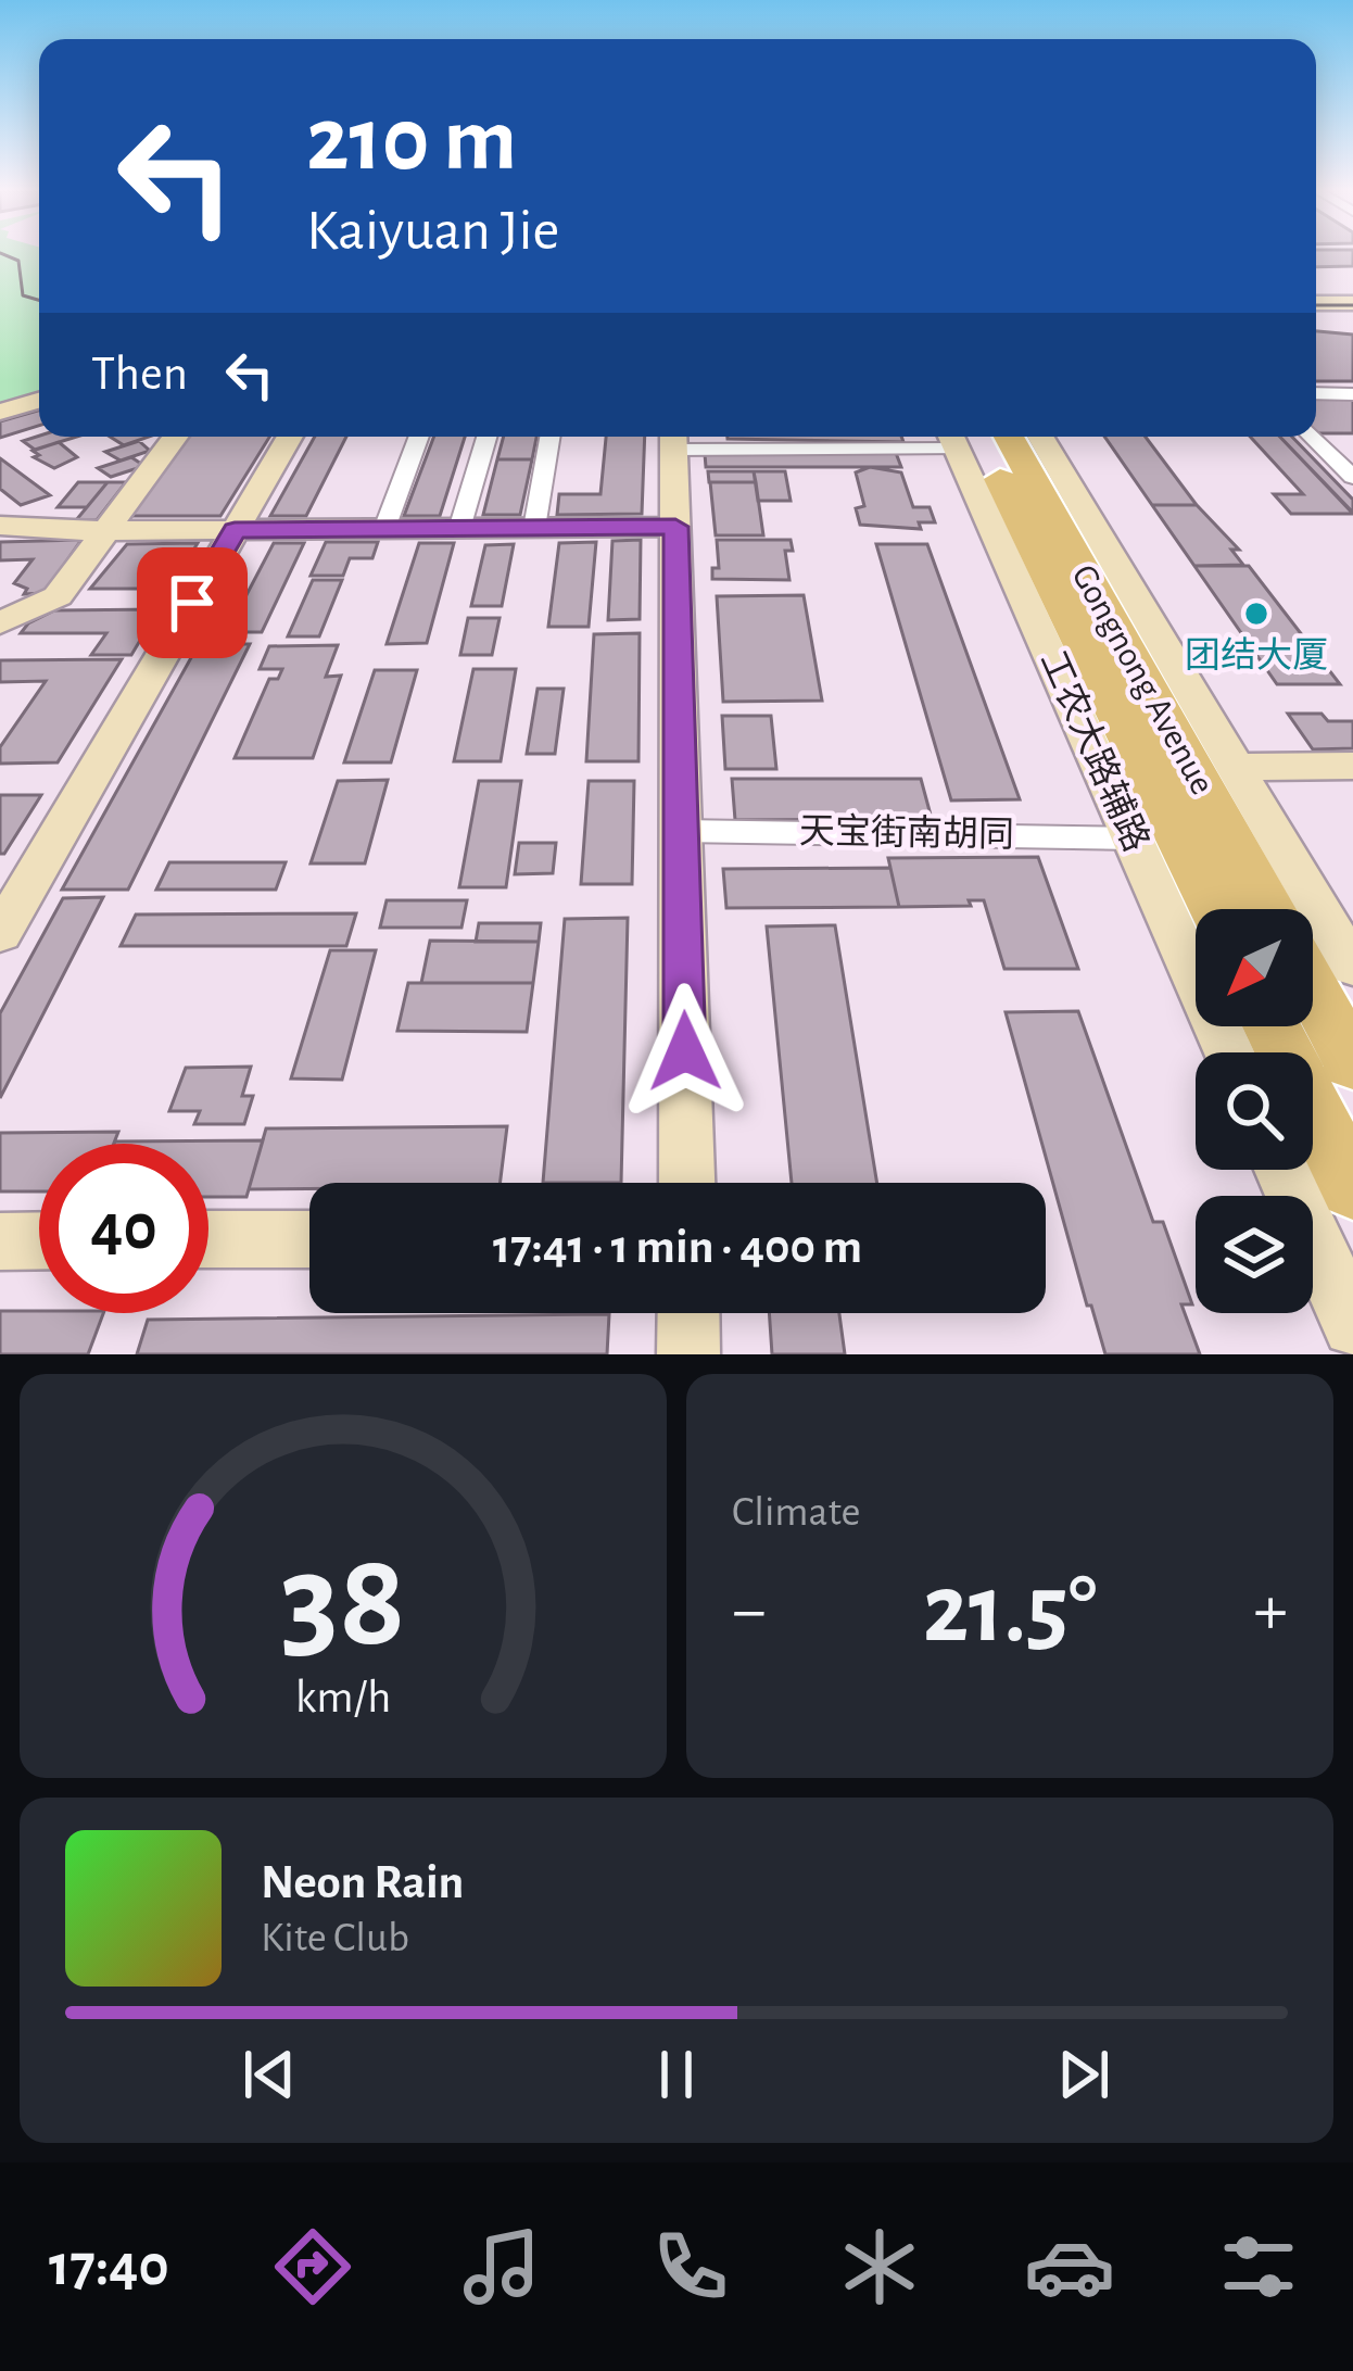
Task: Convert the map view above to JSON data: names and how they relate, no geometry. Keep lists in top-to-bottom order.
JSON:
{
  "streets": {
    "main road": ["Gongnong Avenue"],
    "street": ["工农大路辅路", "天宝街南胡同"]
  },
  "crossings": [
    ["工农大路辅路", "天宝街南胡同"]
  ],
  "places": ["团结大厦"],
  "north": "bottom left",
  "page": {
    "turn": ["210 m", "Kaiyuan Jie"],
    "then": "Then",
    "limit": "40",
    "trip": "17:41 · 1 min · 400 m",
    "tile": "Climate",
    "heat": ["−", "21.5°", "+"],
    "song": ["Neon Rain", "Kite Club"],
    "tabs": "17:40",
    "gauge": ["38", "km/h"]
  }
}
